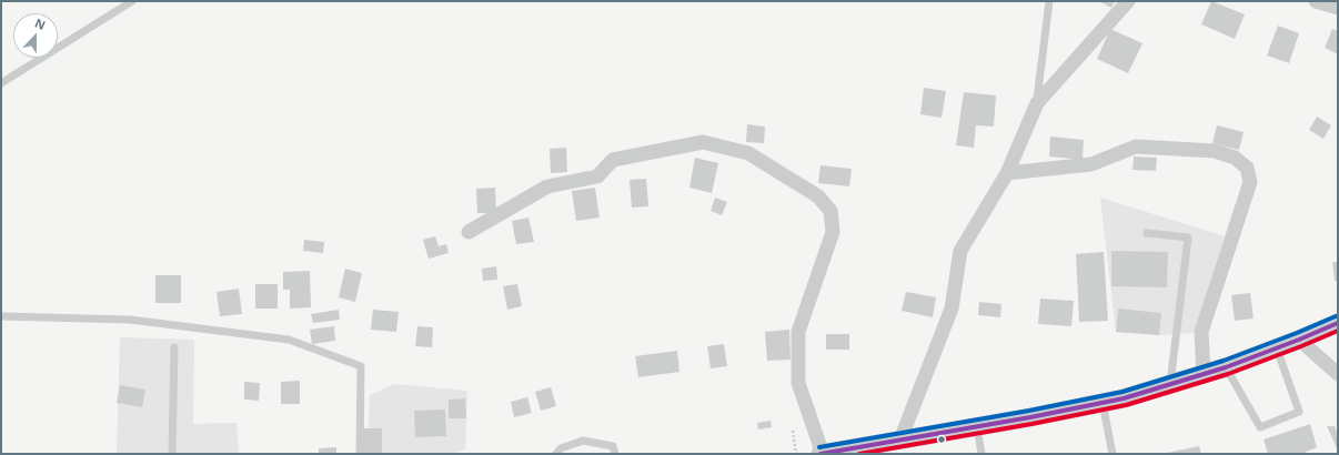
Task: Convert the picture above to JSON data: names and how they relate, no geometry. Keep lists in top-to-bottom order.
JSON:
{
  "north": "top"
}
